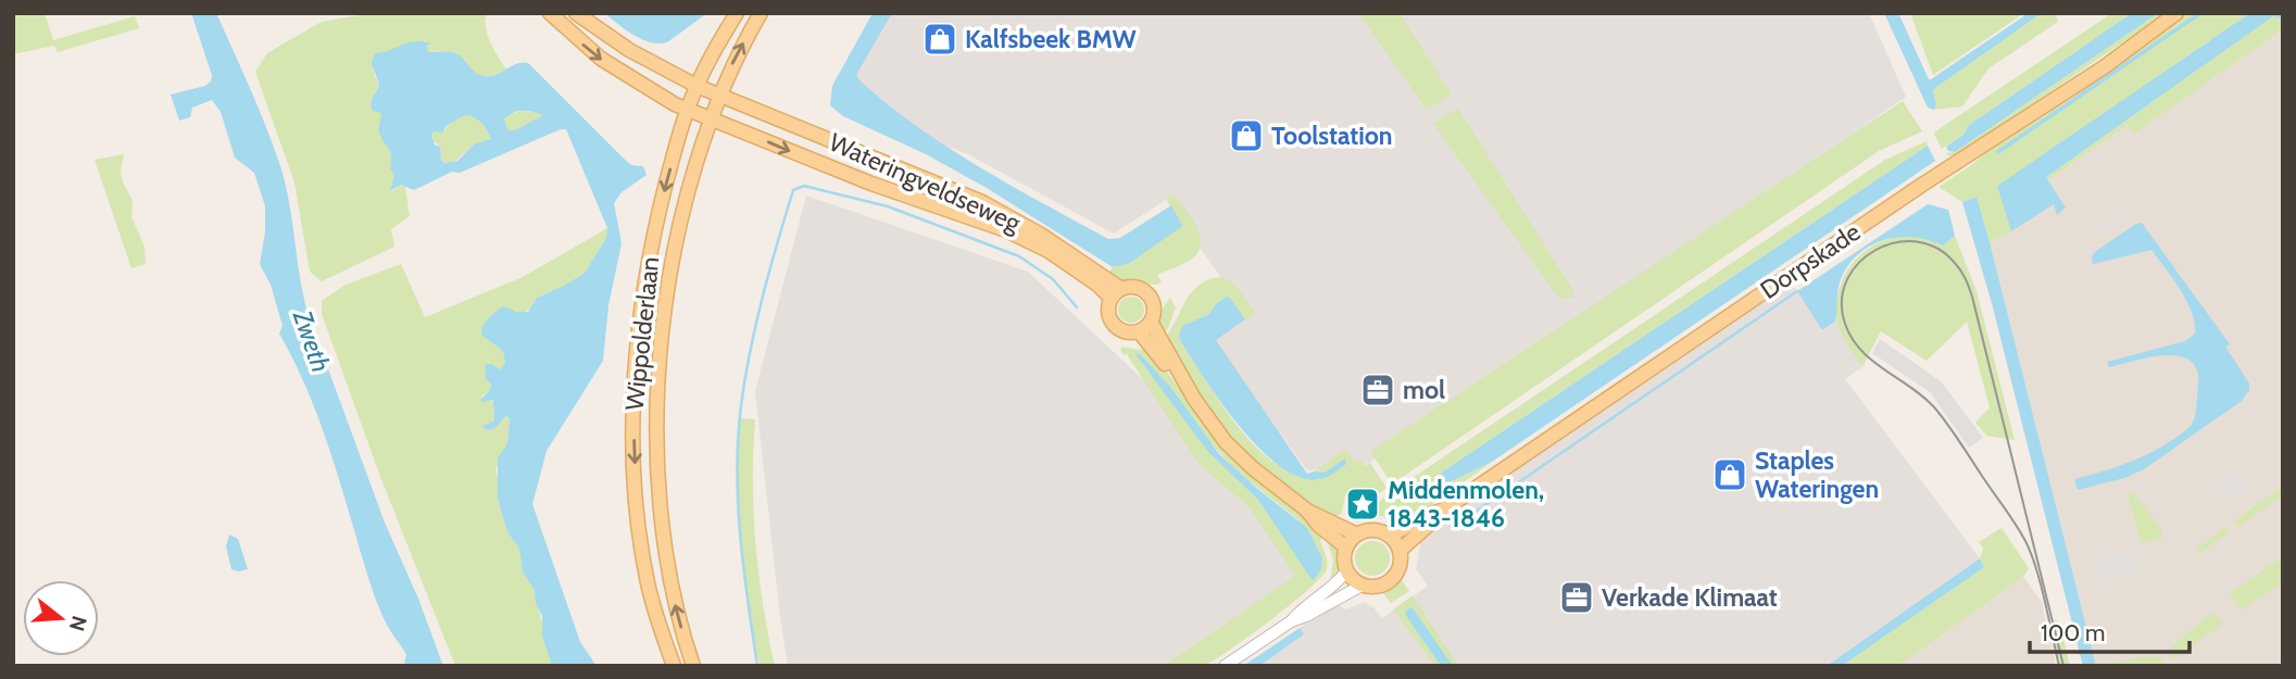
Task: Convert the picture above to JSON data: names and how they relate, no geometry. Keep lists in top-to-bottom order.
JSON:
{
  "streets": {
    "main road": ["Wateringveldseweg", "Dorpskade", "Wippolderlaan"]
  },
  "crossings": [
    ["Wateringveldseweg", "Wippolderlaan"]
  ],
  "water": ["Zweth"],
  "places": {
    "shop": ["Kalfsbeek BMW", "Toolstation", "Staples Wateringen"],
    "office": ["mol", "Verkade Klimaat"],
    "place": ["Middenmolen, 1843-1846"]
  },
  "scale_bar": "100 m",
  "north": "right"
}
